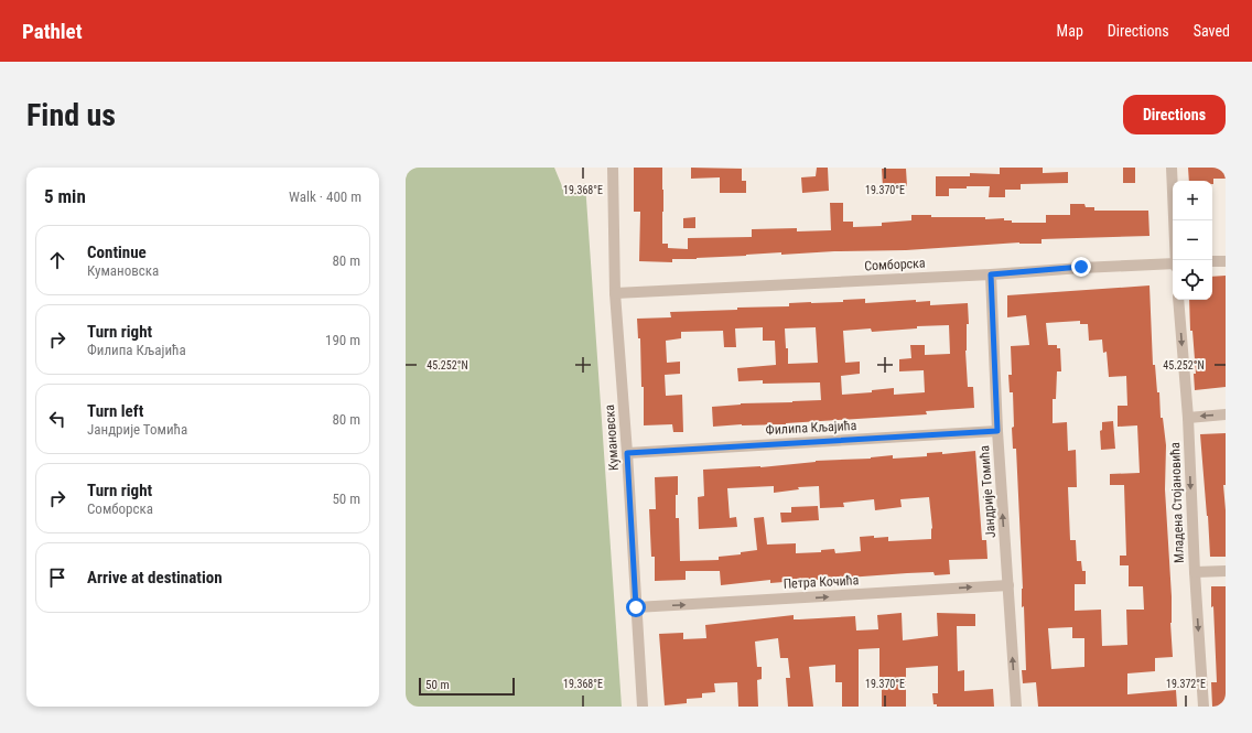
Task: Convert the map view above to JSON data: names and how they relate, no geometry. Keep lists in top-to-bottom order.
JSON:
{
  "streets": {
    "street": [
      "Сомборска",
      "Филипа Кљајића",
      "Кумановска",
      "Јандрије Томића",
      "Младена Стојановића",
      "Петра Кочића"
    ]
  },
  "crossings": [
    ["Сомборска", "Кумановска"],
    ["Сомборска", "Јандрије Томића"],
    ["Филипа Кљајића", "Кумановска"],
    ["Филипа Кљајића", "Јандрије Томића"],
    ["Кумановска", "Петра Кочића"],
    ["Јандрије Томића", "Петра Кочића"]
  ],
  "one_way": ["Јандрије Томића", "Младена Стојановића", "Петра Кочића"],
  "scale_bar": "50 m",
  "page": {
    "header": "Pathlet",
    "nav": ["Map", "Directions", "Saved"],
    "buttons": "Directions",
    "title": "Find us",
    "heading": ["5 min", "Walk · 400 m"],
    "map_buttons": ["+", "−"],
    "list": [
      ["Continue", "Кумановска", "80 m"],
      ["Turn right", "Филипа Кљајића", "190 m"],
      ["Turn left", "Јандрије Томића", "80 m"],
      ["Turn right", "Сомборска", "50 m"],
      "Arrive at destination"
    ],
    "scale": "50 m"
  },
  "coordinates": [
    "19.368°E",
    "19.370°E",
    "45.252°N",
    "19.372°E"
  ]
}
